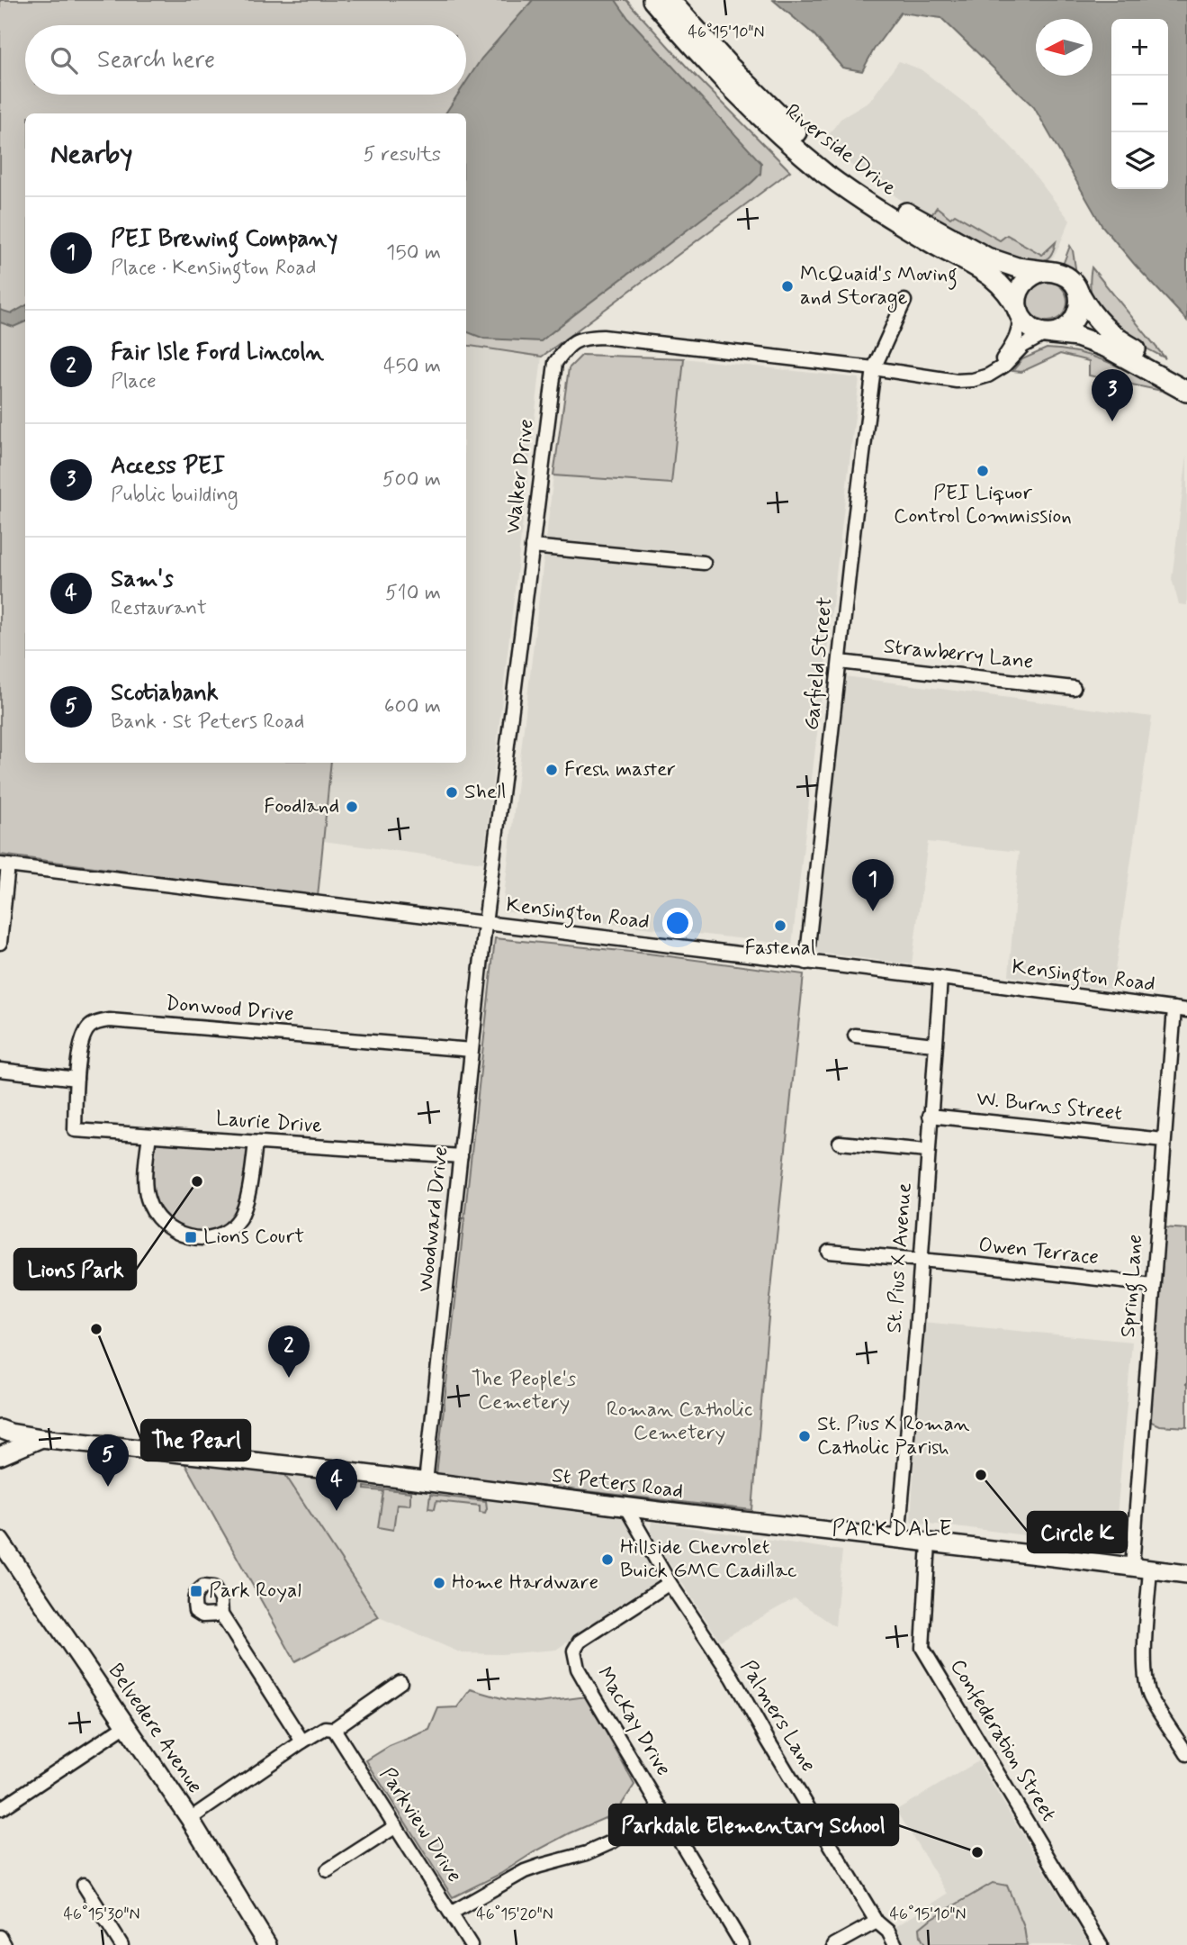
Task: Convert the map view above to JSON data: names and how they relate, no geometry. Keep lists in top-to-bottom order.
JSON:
{
  "streets": {
    "highway": ["Riverside Drive"],
    "main road": ["St Peters Road", "Belvedere Avenue"],
    "street": [
      "Walker Drive",
      "Strawberry Lane",
      "Garfield Street",
      "Kensington Road",
      "Donwood Drive",
      "W. Burns Street",
      "Laurie Drive",
      "Woodward Drive",
      "Owen Terrace",
      "St. Pius X Avenue",
      "Spring Lane",
      "Palmers Lane",
      "MacKay Drive",
      "Confederation Street",
      "Parkview Drive"
    ]
  },
  "crossings": [
    ["Walker Drive", "Garfield Street"],
    ["Walker Drive", "Kensington Road"],
    ["Walker Drive", "Woodward Drive"],
    ["Strawberry Lane", "Garfield Street"],
    ["Garfield Street", "Kensington Road"],
    ["Kensington Road", "Woodward Drive"],
    ["Kensington Road", "St. Pius X Avenue"],
    ["Kensington Road", "Spring Lane"],
    ["Donwood Drive", "Laurie Drive"],
    ["Donwood Drive", "Woodward Drive"],
    ["W. Burns Street", "St. Pius X Avenue"],
    ["W. Burns Street", "Spring Lane"],
    ["Laurie Drive", "Woodward Drive"],
    ["Woodward Drive", "St Peters Road"],
    ["Owen Terrace", "St. Pius X Avenue"],
    ["Owen Terrace", "Spring Lane"],
    ["St. Pius X Avenue", "St Peters Road"],
    ["Spring Lane", "St Peters Road"],
    ["St Peters Road", "Palmers Lane"],
    ["St Peters Road", "Confederation Street"],
    ["Palmers Lane", "MacKay Drive"]
  ],
  "districts": ["PARKDALE"],
  "parks": ["The People's Cemetery", "Roman Catholic Cemetery"],
  "places": {
    "other": [
      "McQuaid's Moving and Storage",
      "PEI Liquor Control Commission",
      "Fresh master",
      "Shell",
      "Foodland",
      "Fastenal",
      "Lions Park",
      "The Pearl",
      "St. Pius X Roman Catholic Parish",
      "Circle K",
      "Hillside Chevrolet Buick GMC Cadillac",
      "Home Hardware",
      "Parkdale Elementary School"
    ],
    "transit": ["Lions Court", "Park Royal"]
  },
  "north": "left",
  "page": {
    "map_buttons": ["+", "−"],
    "search": "Search here",
    "heading": ["Nearby", "5 results"],
    "list": [
      {
        "mark": "1",
        "name": "PEI Brewing Company",
        "note": "Place · Kensington Road",
        "value": "150 m"
      },
      {
        "mark": "2",
        "name": "Fair Isle Ford Lincoln",
        "note": "Place",
        "value": "450 m"
      },
      {
        "mark": "3",
        "name": "Access PEI",
        "note": "Public building",
        "value": "500 m"
      },
      {
        "mark": "4",
        "name": "Sam's",
        "note": "Restaurant",
        "value": "510 m"
      },
      {
        "mark": "5",
        "name": "Scotiabank",
        "note": "Bank · St Peters Road",
        "value": "600 m"
      }
    ],
    "pins": [
      "3",
      "1",
      "2",
      "5",
      "4"
    ]
  },
  "coordinates": ["46°15'10\"N", "46°15'30\"N", "46°15'20\"N"]
}
